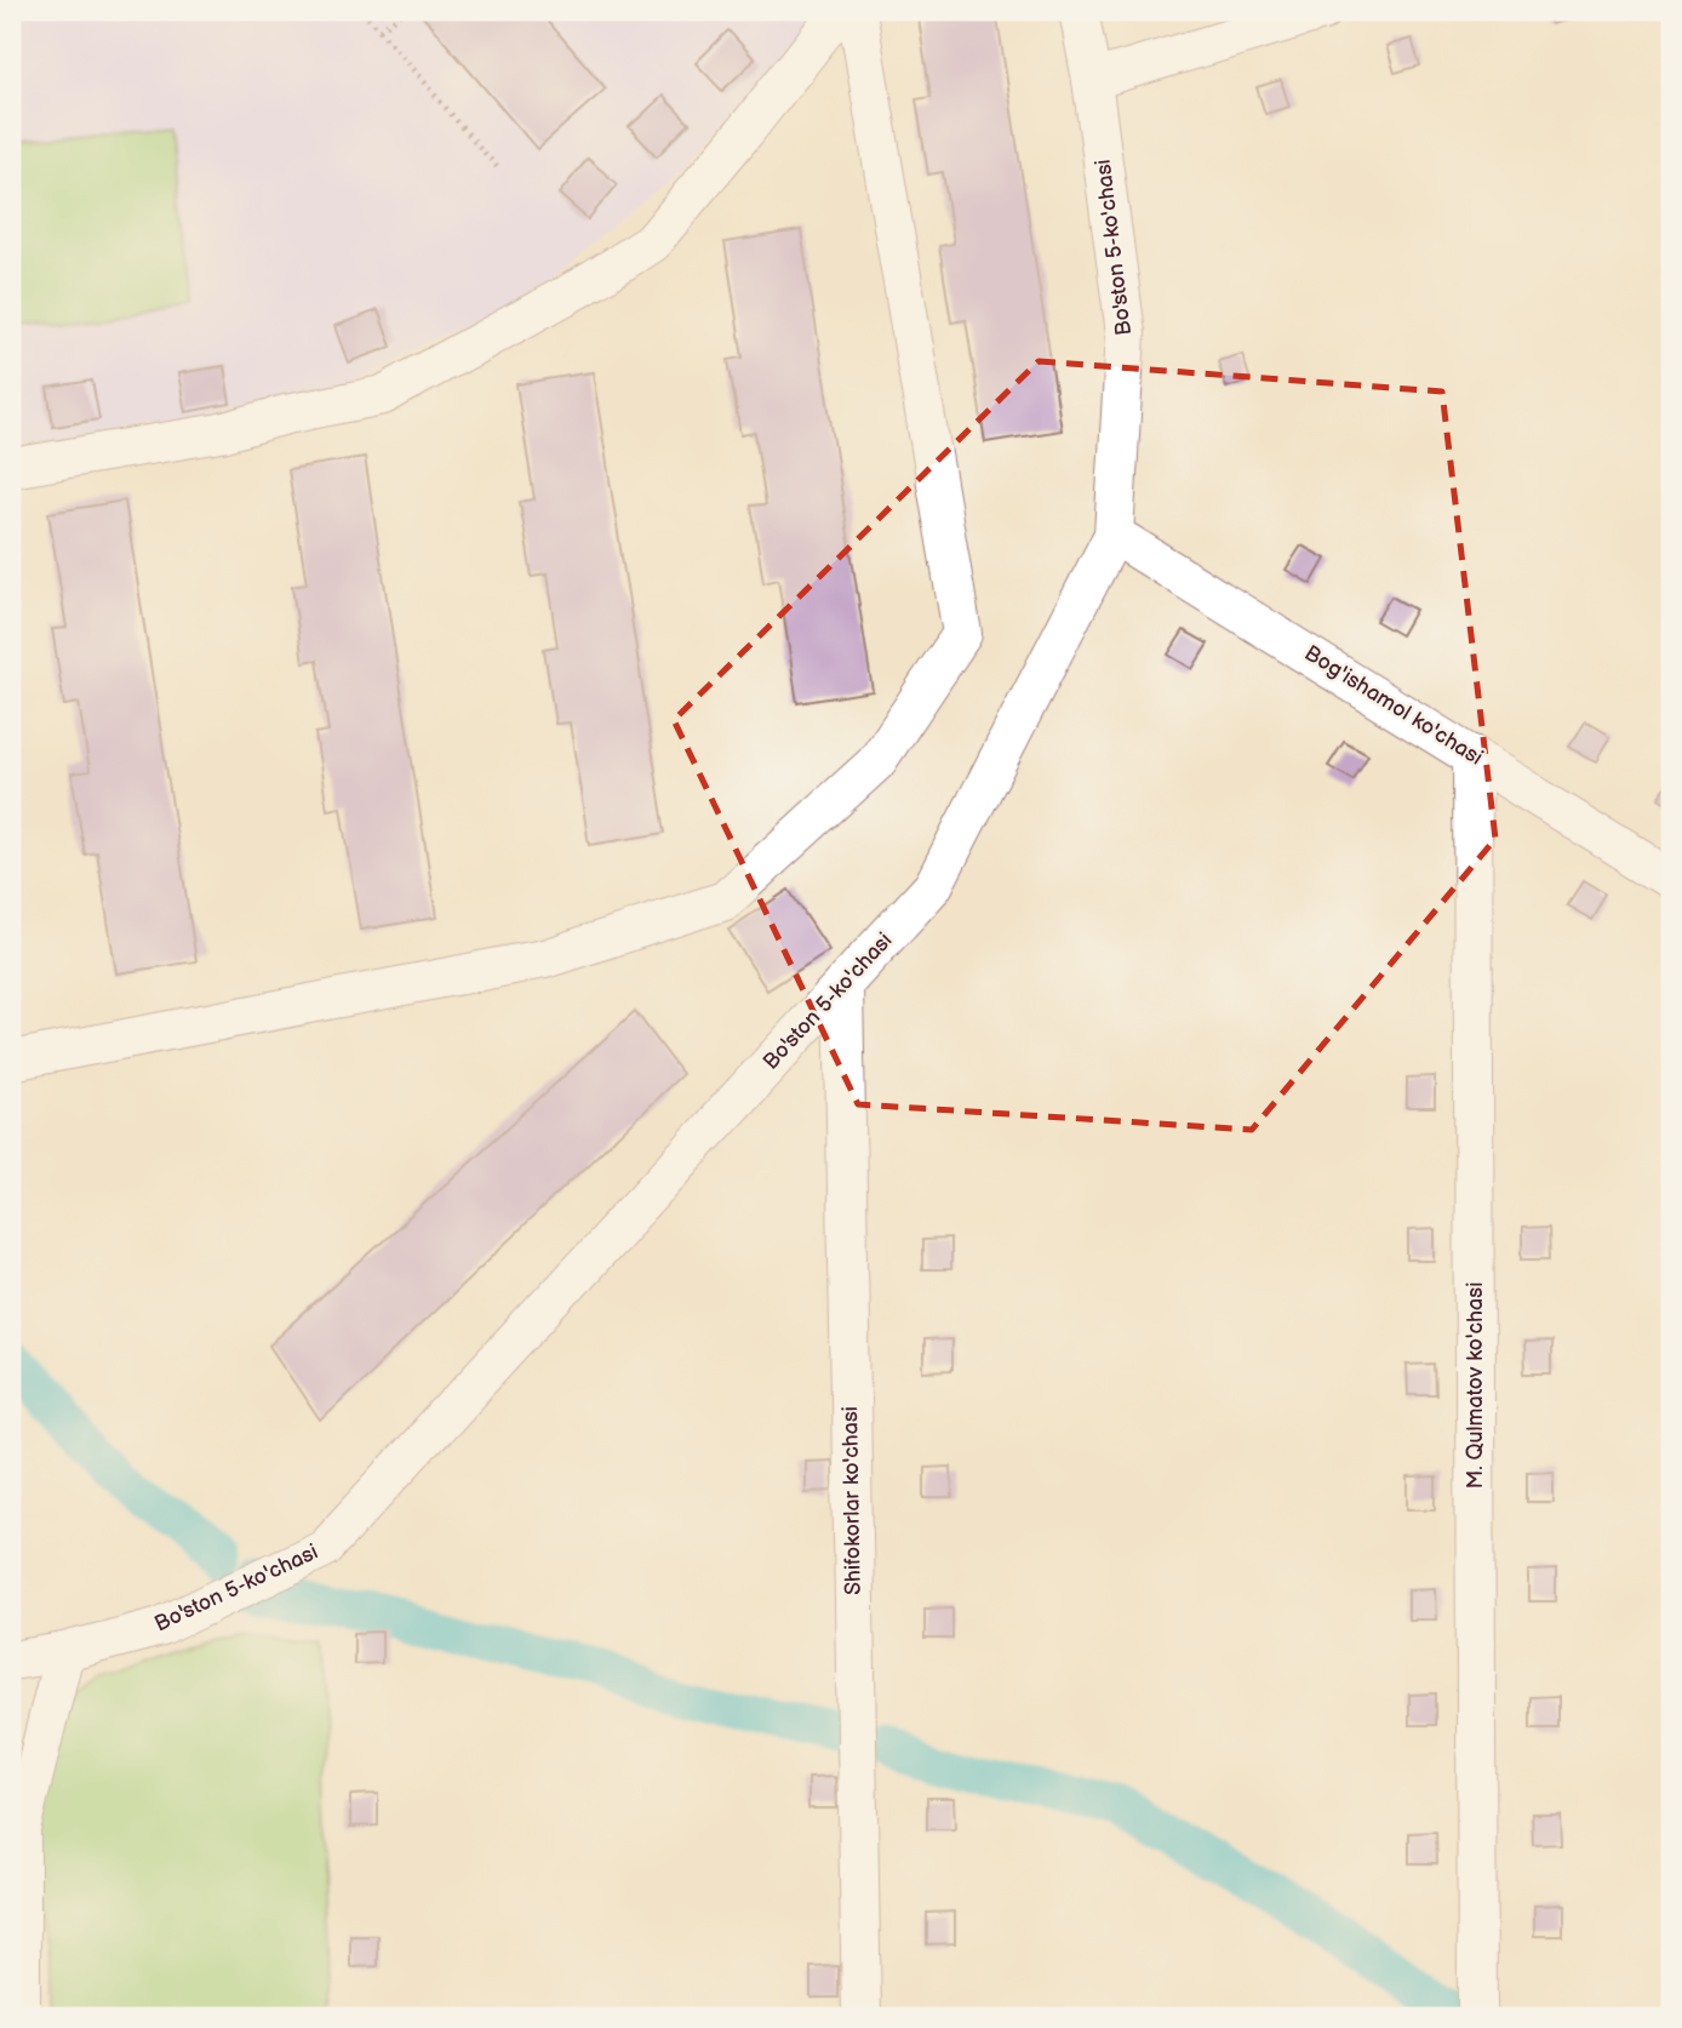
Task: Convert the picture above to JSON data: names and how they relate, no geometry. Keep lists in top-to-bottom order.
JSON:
{
  "streets": {
    "street": [
      "Bo'ston 5-ko'chasi",
      "Bog'ishamol ko'chasi",
      "M. Qulmatov ko'chasi",
      "Shifokorlar ko'chasi"
    ]
  },
  "crossings": [
    ["Bo'ston 5-ko'chasi", "Bog'ishamol ko'chasi"],
    ["Bo'ston 5-ko'chasi", "Shifokorlar ko'chasi"],
    ["Bog'ishamol ko'chasi", "M. Qulmatov ko'chasi"]
  ]
}
